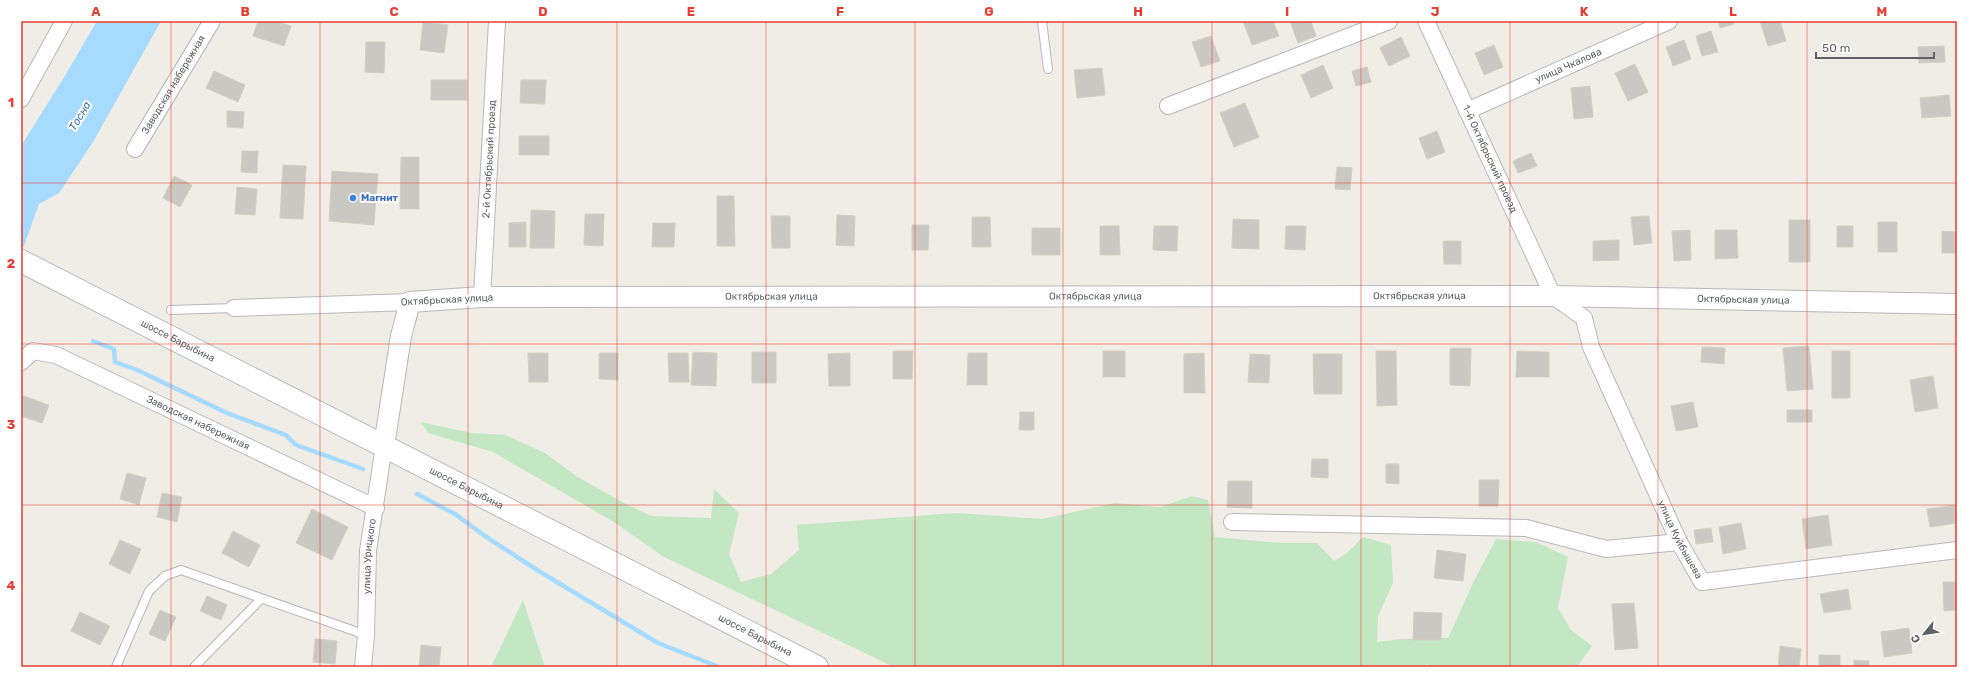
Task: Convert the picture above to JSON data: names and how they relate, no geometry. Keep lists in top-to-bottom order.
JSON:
{
  "streets": {
    "main road": ["шоссе Барыбина"],
    "street": [
      "улица Чкалова",
      "Заводская набережная",
      "2-й Октябрьский проезд",
      "1-й Октябрьский проезд",
      "Октябрьская улица",
      "улица Куйбышева",
      "улица Урицкого"
    ]
  },
  "crossings": [
    ["улица Чкалова", "1-й Октябрьский проезд"],
    ["Заводская набережная", "улица Урицкого"],
    ["2-й Октябрьский проезд", "Октябрьская улица"],
    ["1-й Октябрьский проезд", "Октябрьская улица"],
    ["1-й Октябрьский проезд", "улица Куйбышева"],
    ["Октябрьская улица", "улица Куйбышева"],
    ["шоссе Барыбина", "улица Урицкого"]
  ],
  "water": ["Тосна"],
  "places": ["Магнит"],
  "scale_bar": "50 m",
  "north": "bottom left",
  "grid": {
    "columns": [
      "A",
      "B",
      "C",
      "D",
      "E",
      "F",
      "G",
      "H",
      "I",
      "J",
      "K",
      "L",
      "M"
    ],
    "rows": [
      "1",
      "2",
      "3",
      "4"
    ]
  }
}
